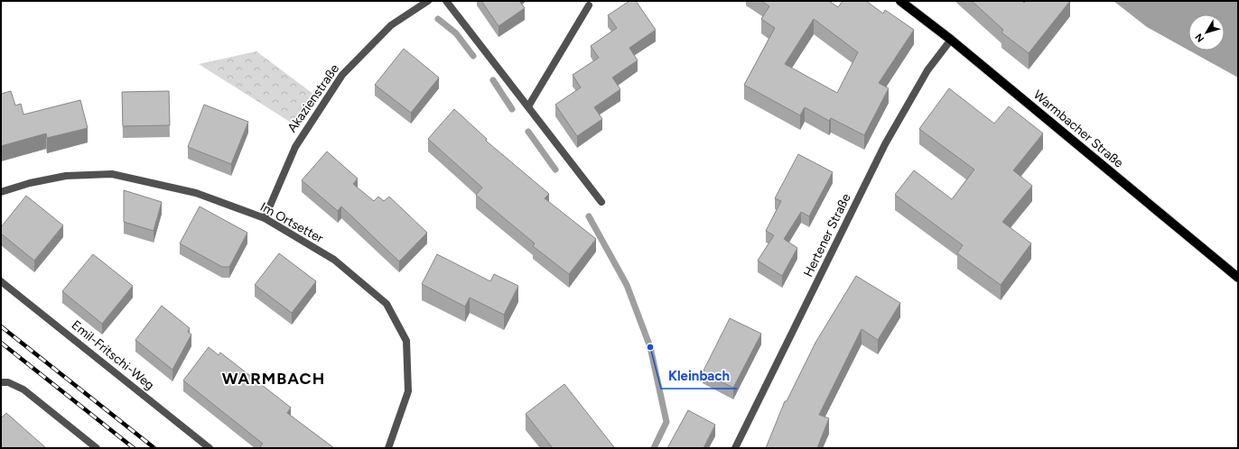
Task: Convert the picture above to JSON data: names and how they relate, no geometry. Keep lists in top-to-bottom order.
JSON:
{
  "streets": {
    "main road": ["Warmbacher Straße"],
    "street": [
      "Akazienstraße",
      "Im Ortsetter",
      "Hertener Straße",
      "Emil-Fritschi-Weg"
    ]
  },
  "crossings": [
    ["Akazienstraße", "Im Ortsetter"],
    ["Warmbacher Straße", "Hertener Straße"]
  ],
  "districts": ["WARMBACH"],
  "places": ["Kleinbach"],
  "north": "bottom left"
}
